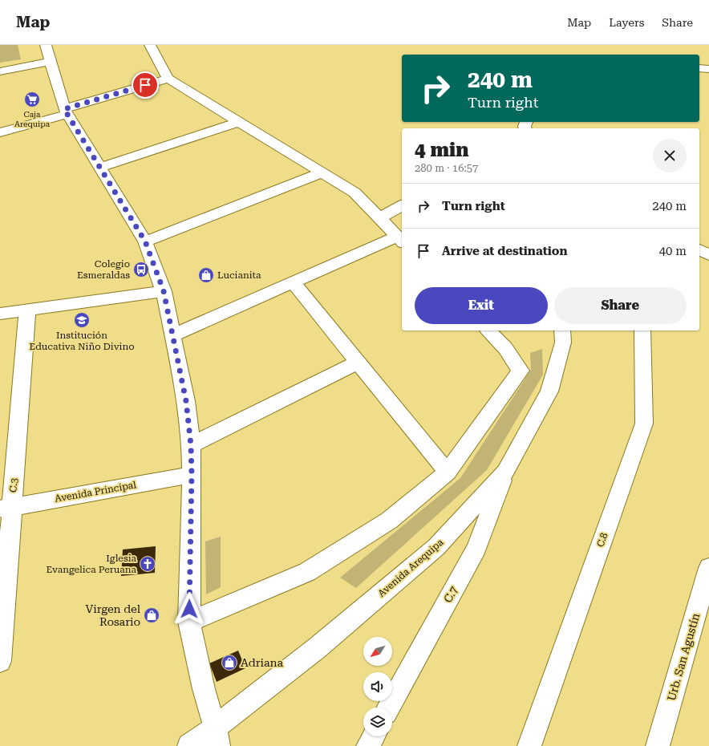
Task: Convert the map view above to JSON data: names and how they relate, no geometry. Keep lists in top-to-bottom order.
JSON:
{
  "streets": {
    "street": [
      "C.3",
      "Avenida Principal",
      "C.8",
      "Avenida Arequipa",
      "C.7",
      "Urb. San Agustín"
    ]
  },
  "crossings": [
    ["C.3", "Avenida Principal"],
    ["Avenida Arequipa", "C.7"]
  ],
  "places": {
    "supermarket": ["Caja Arequipa"],
    "bus stop": ["Colegio Esmeraldas"],
    "shop": ["Lucianita", "Virgen del Rosario", "Adriana"],
    "school or university": ["Institución Educativa Niño Divino"],
    "church": ["Iglesia Evangelica Peruana"]
  },
  "north": "bottom left",
  "page": {
    "header": "Map",
    "nav": ["Map", "Layers", "Share"],
    "turn": ["240 m", "Turn right"],
    "heading": ["4 min", "280 m · 16:57"],
    "list": [
      {
        "name": "Turn right",
        "value": "240 m"
      },
      {
        "name": "Arrive at destination",
        "value": "40 m"
      }
    ],
    "buttons": ["Exit", "Share"]
  }
}
